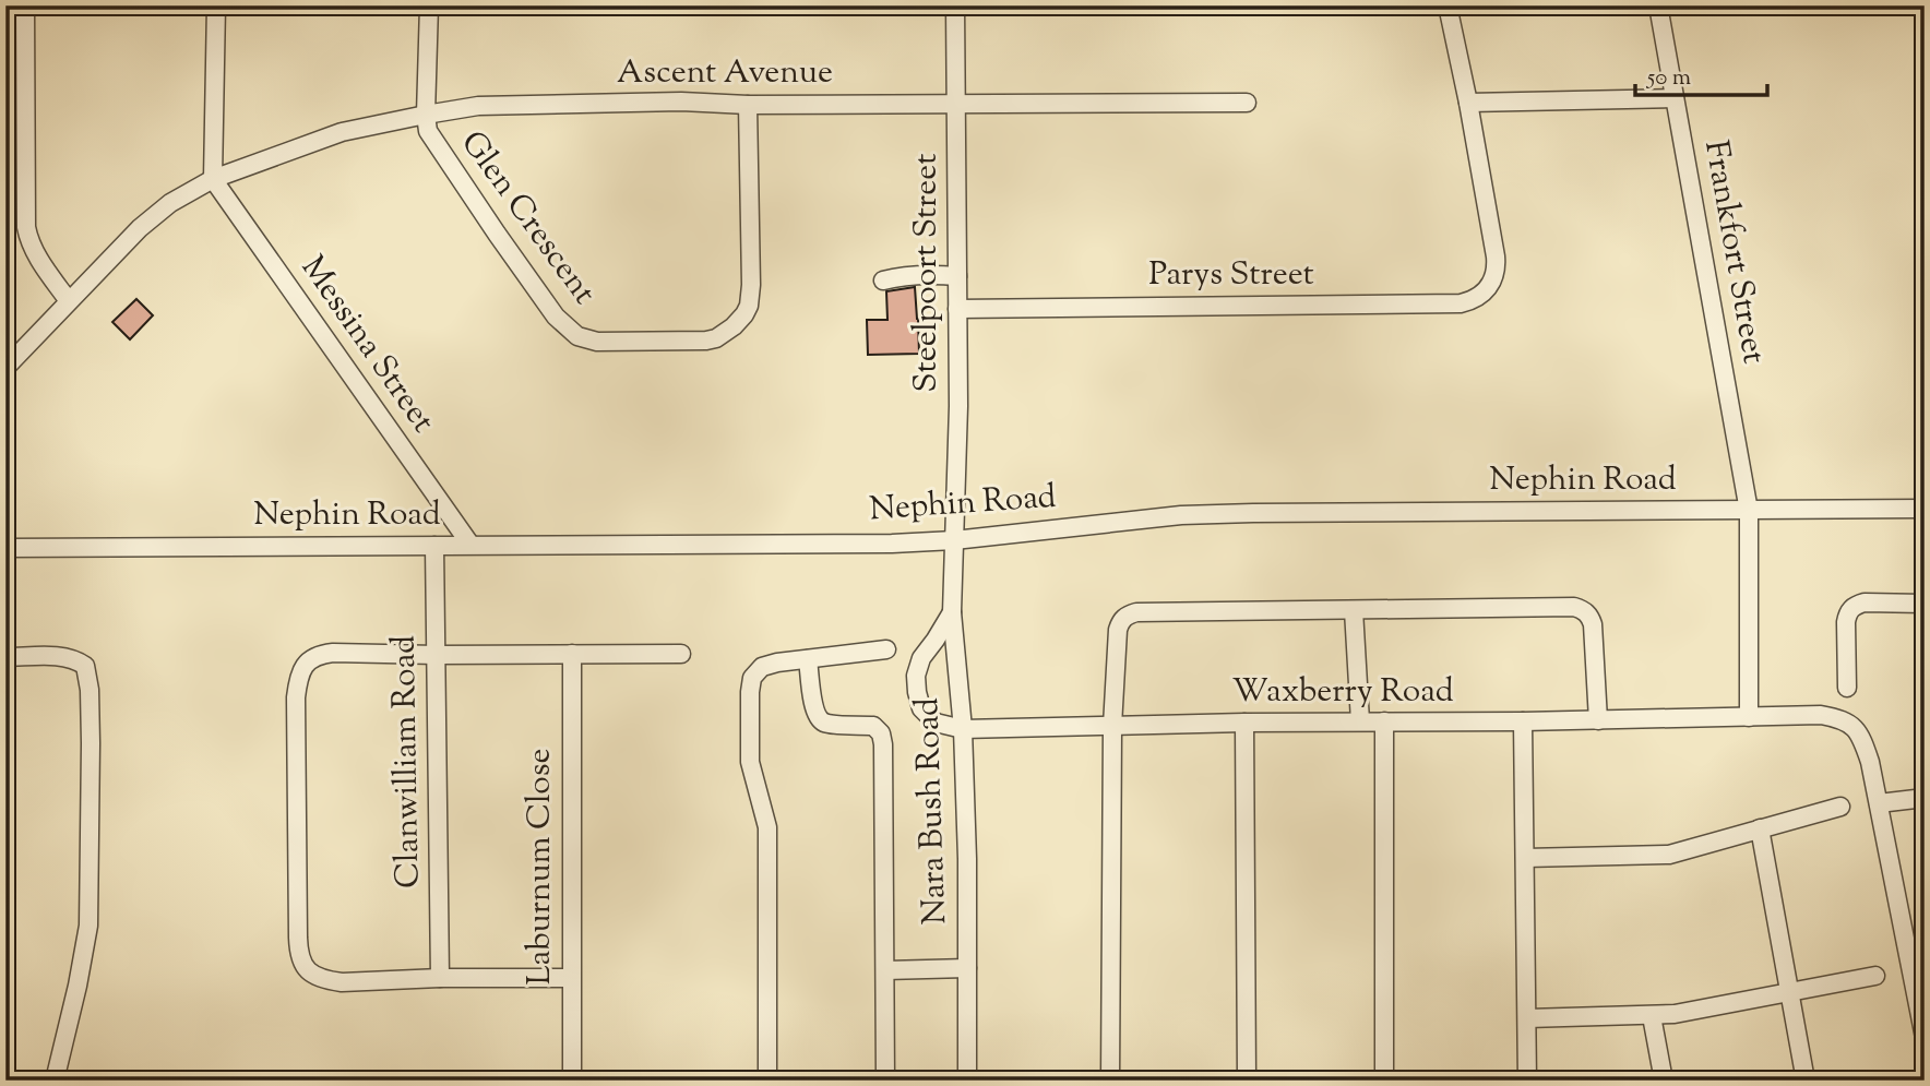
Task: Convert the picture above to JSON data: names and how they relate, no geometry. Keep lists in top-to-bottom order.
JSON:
{
  "streets": {
    "street": [
      "Ascent Avenue",
      "Glen Crescent",
      "Frankfort Street",
      "Steelpoort Street",
      "Parys Street",
      "Messina Street",
      "Nephin Road",
      "Waxberry Road",
      "Clanwilliam Road",
      "Nara Bush Road",
      "Laburnum Close"
    ]
  },
  "crossings": [
    ["Ascent Avenue", "Glen Crescent"],
    ["Ascent Avenue", "Steelpoort Street"],
    ["Ascent Avenue", "Messina Street"],
    ["Frankfort Street", "Nephin Road"],
    ["Frankfort Street", "Waxberry Road"],
    ["Steelpoort Street", "Parys Street"],
    ["Steelpoort Street", "Nephin Road"],
    ["Steelpoort Street", "Nara Bush Road"],
    ["Messina Street", "Nephin Road"],
    ["Nephin Road", "Clanwilliam Road"],
    ["Nephin Road", "Nara Bush Road"],
    ["Waxberry Road", "Nara Bush Road"]
  ],
  "scale_bar": "50 m"
}
